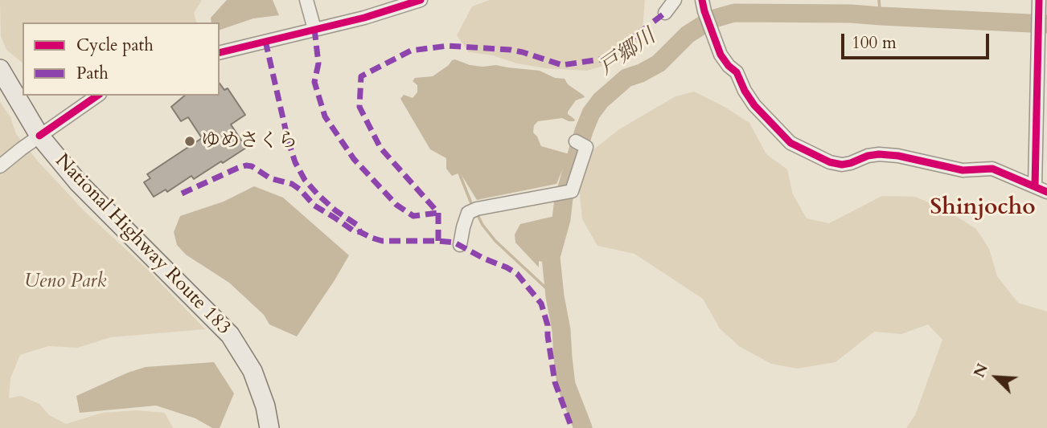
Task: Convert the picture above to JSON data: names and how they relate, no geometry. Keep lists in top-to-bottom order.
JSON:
{
  "streets": {
    "highway": ["National Highway Route 183"]
  },
  "districts": ["Shinjocho"],
  "water": ["戸郷川"],
  "parks": ["Ueno Park"],
  "places": ["ゆめさくら"],
  "legend": ["Cycle path", "Path"],
  "scale_bar": "100 m",
  "north": "top left"
}
